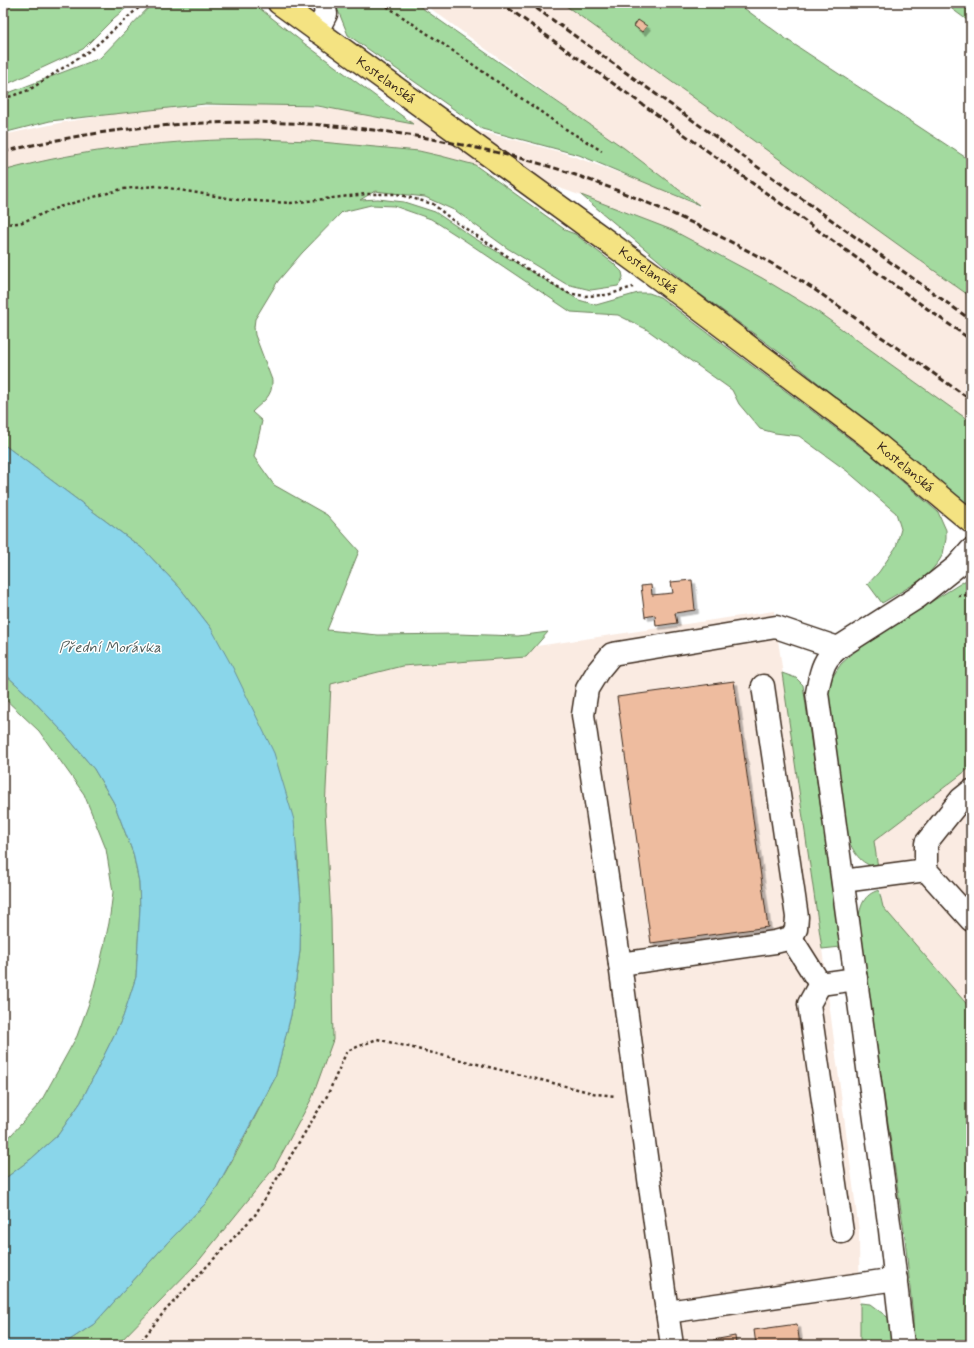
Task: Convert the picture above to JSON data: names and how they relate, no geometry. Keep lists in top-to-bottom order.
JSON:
{
  "streets": {
    "main road": ["Kostelanská"]
  },
  "water": ["Přední Morávka"]
}
